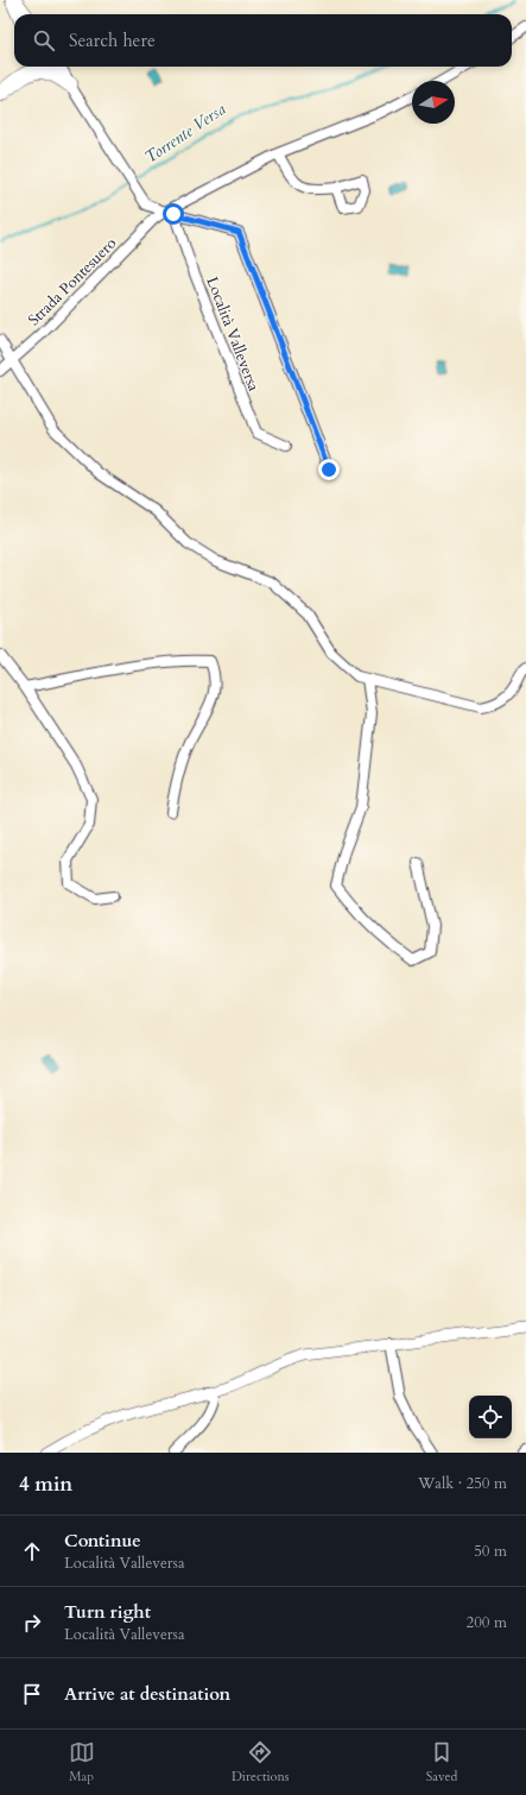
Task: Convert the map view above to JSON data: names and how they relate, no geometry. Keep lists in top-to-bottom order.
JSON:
{
  "streets": {
    "street": ["Strada Pontesuero", "Località Valleversa"]
  },
  "crossings": [
    ["Strada Pontesuero", "Località Valleversa"]
  ],
  "water": ["Torrente Versa"],
  "north": "right",
  "page": {
    "search": "Search here",
    "heading": ["4 min", "Walk · 250 m"],
    "list": [
      ["Continue", "Località Valleversa", "50 m"],
      ["Turn right", "Località Valleversa", "200 m"],
      "Arrive at destination"
    ],
    "nav": ["Map", "Directions", "Saved"]
  }
}
